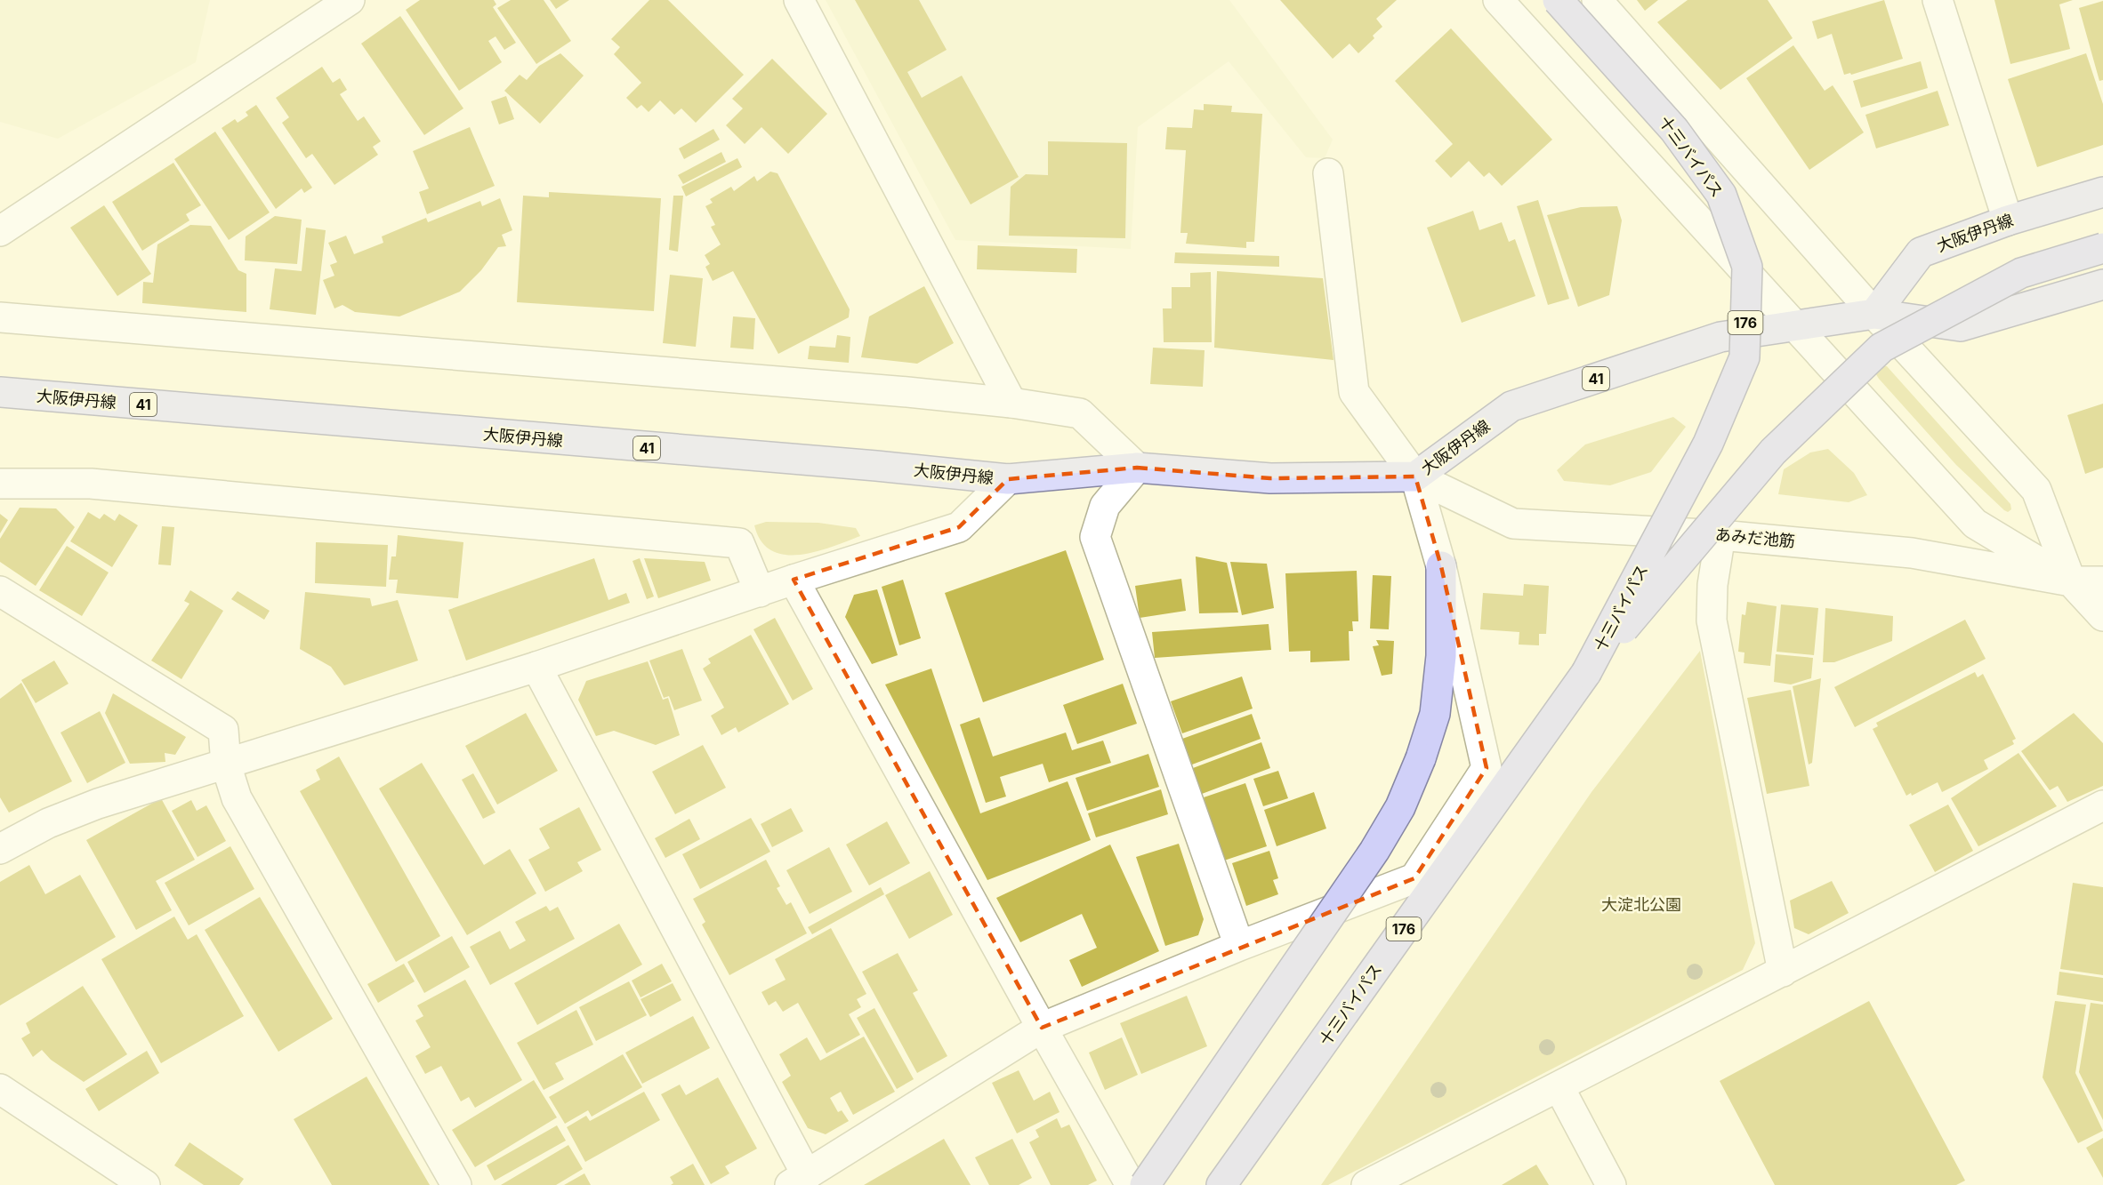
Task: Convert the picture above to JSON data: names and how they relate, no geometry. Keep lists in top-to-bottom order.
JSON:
{
  "streets": {
    "highway": ["十三バイパス", "176"],
    "main road": ["大阪伊丹線", "41"],
    "street": ["あみだ池筋"]
  },
  "crossings": [
    ["大阪伊丹線", "あみだ池筋"]
  ],
  "parks": ["大淀北公園"]
}
